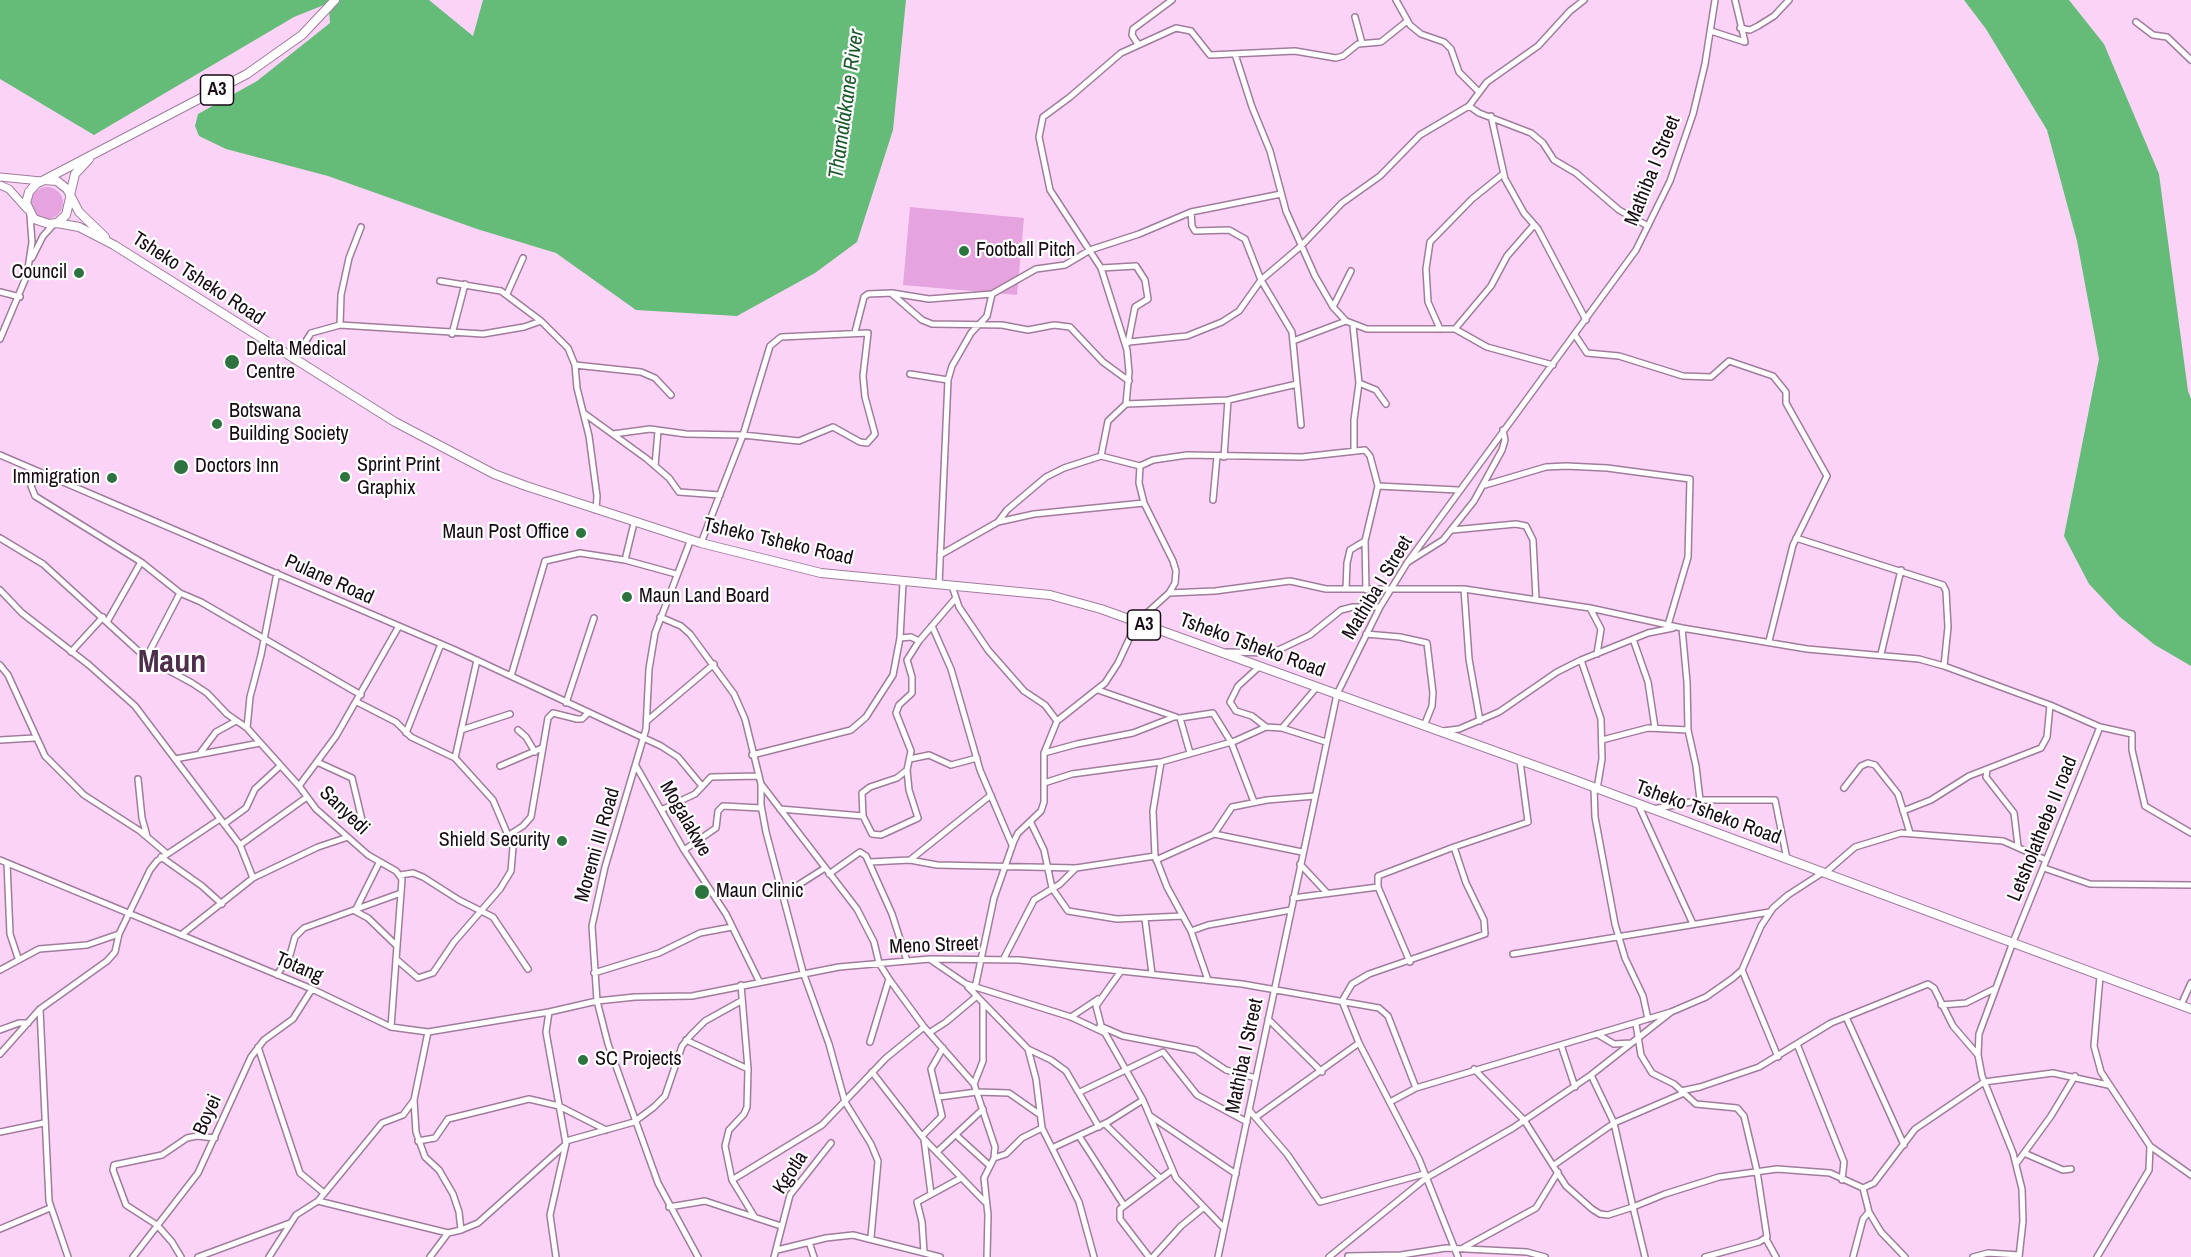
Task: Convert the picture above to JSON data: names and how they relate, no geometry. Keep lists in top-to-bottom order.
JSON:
{
  "streets": {
    "highway": ["A3", "Tsheko Tsheko Road"],
    "street": [
      "Mathiba I Street",
      "Pulane Road",
      "Sanyedi",
      "Mogalakwe",
      "Letsholathebe II road",
      "Moremi III Road",
      "Meno Street",
      "Totang",
      "Boyei",
      "Kgotla"
    ]
  },
  "crossings": [
    ["A3", "Tsheko Tsheko Road"],
    ["Mathiba I Street", "Tsheko Tsheko Road"],
    ["Mathiba I Street", "Meno Street"],
    ["Tsheko Tsheko Road", "Letsholathebe II road"],
    ["Tsheko Tsheko Road", "Moremi III Road"],
    ["Pulane Road", "Sanyedi"],
    ["Pulane Road", "Moremi III Road"],
    ["Mogalakwe", "Moremi III Road"],
    ["Mogalakwe", "Meno Street"],
    ["Moremi III Road", "Meno Street"],
    ["Moremi III Road", "Totang"],
    ["Meno Street", "Totang"],
    ["Totang", "Boyei"]
  ],
  "districts": ["Maun"],
  "water": ["Thamalakane River"],
  "places": [
    "Football Pitch",
    "Council",
    "Delta Medical Centre",
    "Botswana Building Society",
    "Doctors Inn",
    "Sprint Print Graphix",
    "Immigration",
    "Maun Post Office",
    "Maun Land Board",
    "Shield Security",
    "Maun Clinic",
    "SC Projects"
  ]
}
